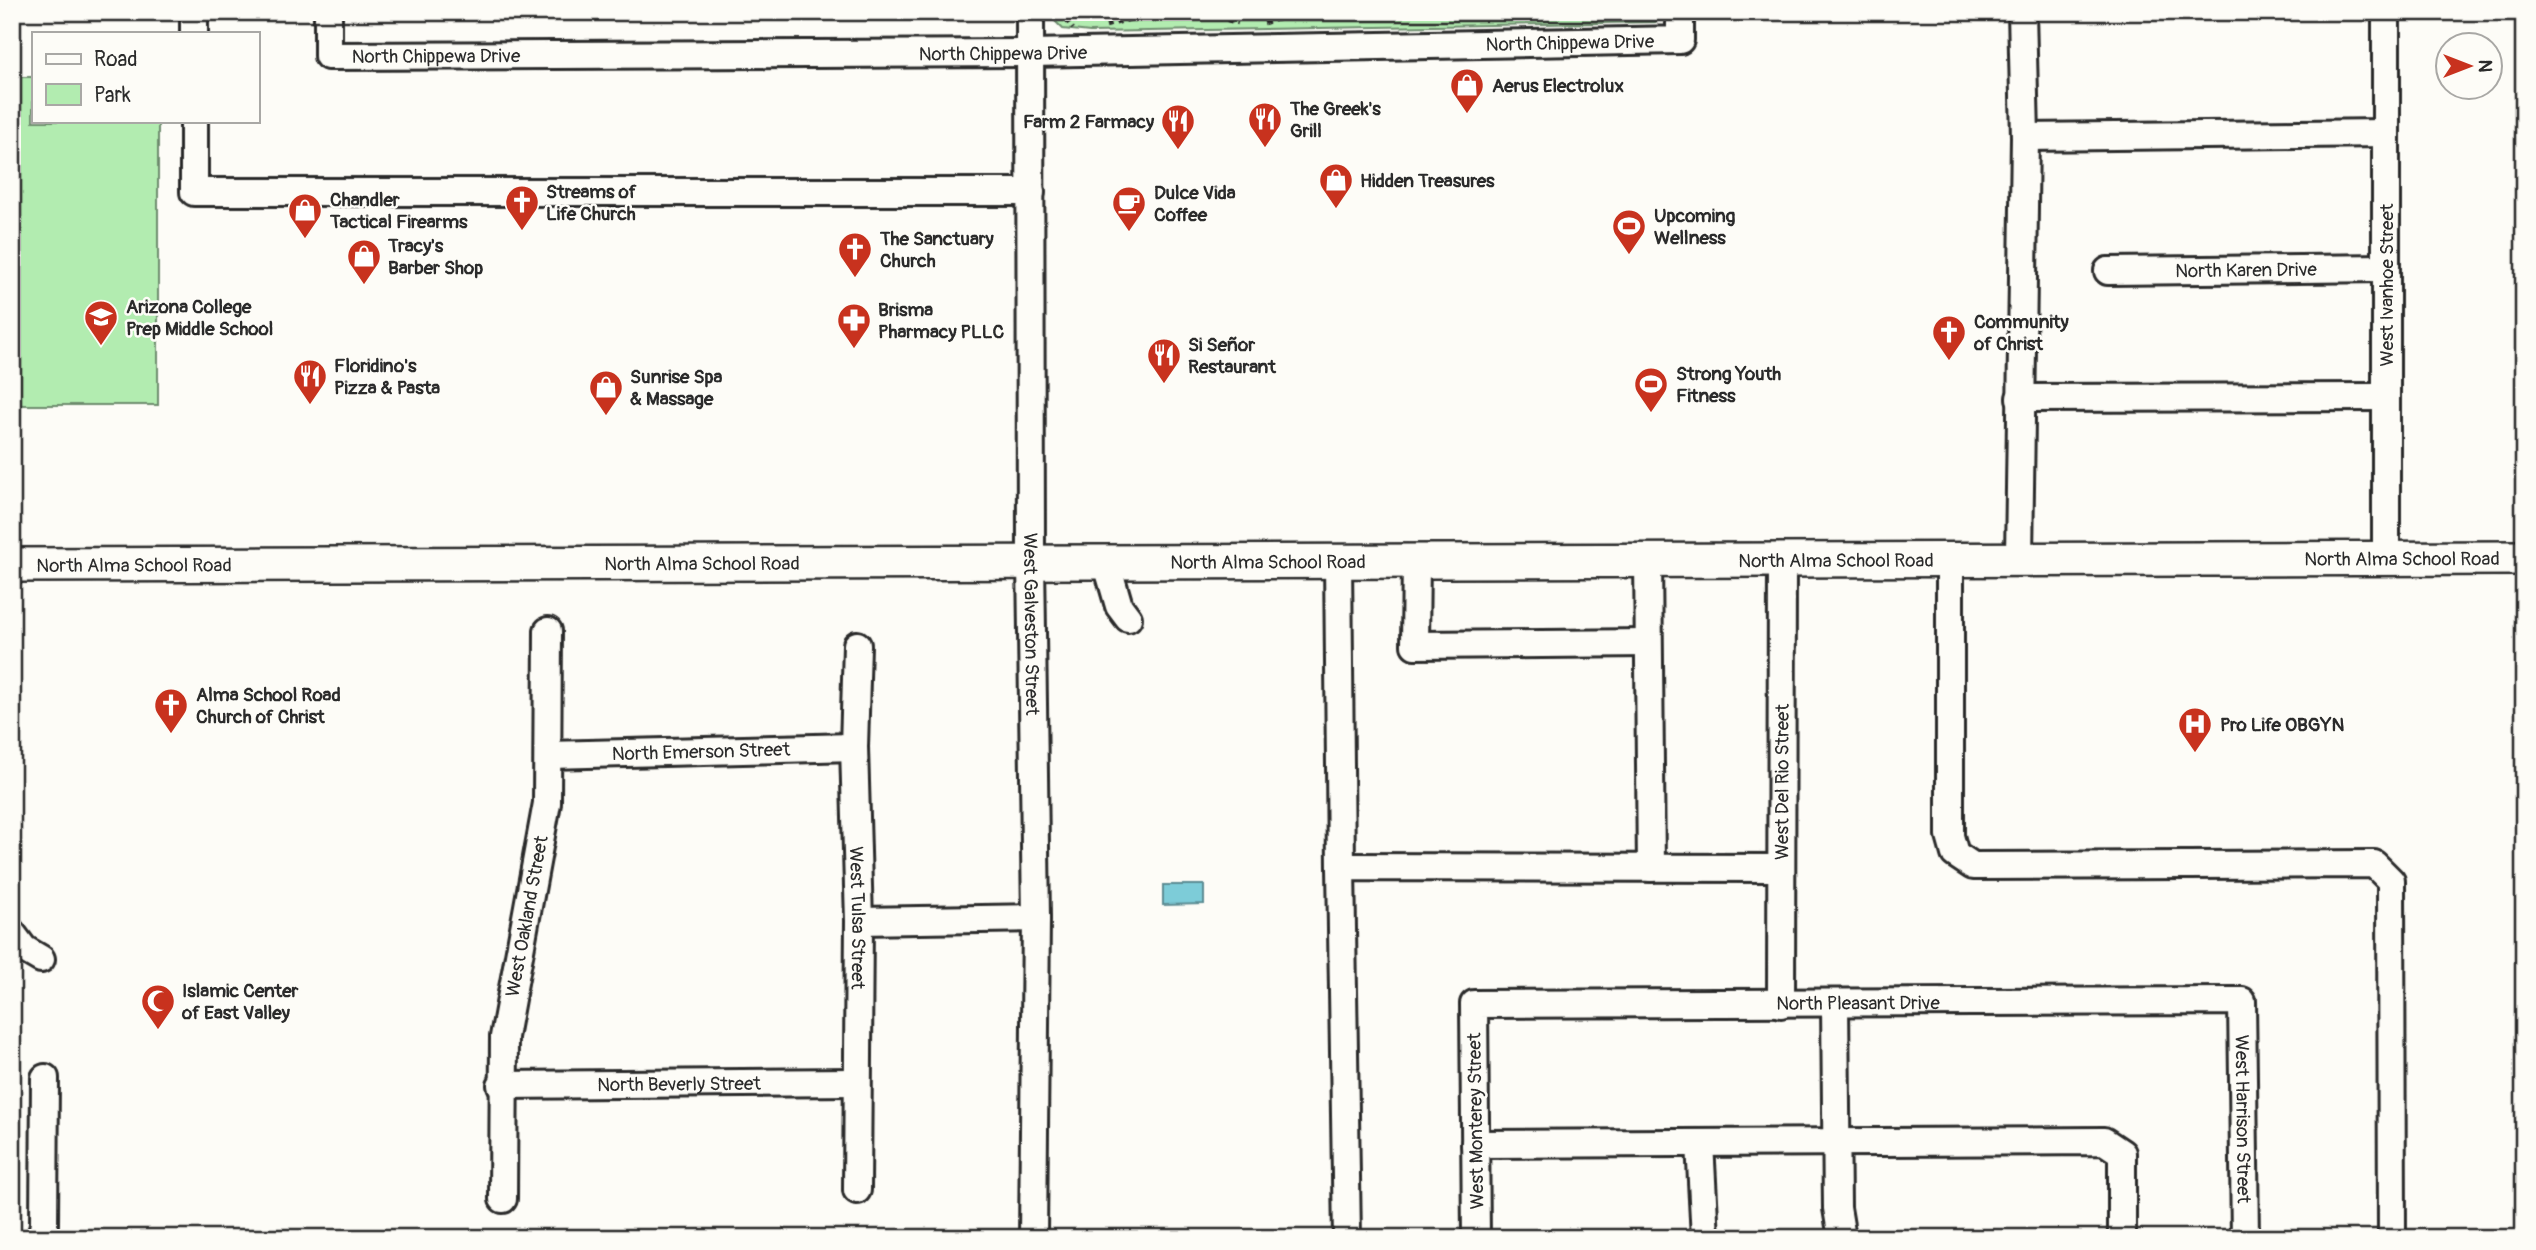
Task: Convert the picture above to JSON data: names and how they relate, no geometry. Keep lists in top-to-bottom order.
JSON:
{
  "streets": {
    "main road": ["North Alma School Road"],
    "street": [
      "North Chippewa Drive",
      "North Karen Drive",
      "West Ivanhoe Street",
      "West Galveston Street",
      "North Emerson Street",
      "West Del Rio Street",
      "West Oakland Street",
      "West Tulsa Street",
      "North Pleasant Drive",
      "North Beverly Street",
      "West Harrison Street",
      "West Monterey Street"
    ]
  },
  "crossings": [
    ["North Chippewa Drive", "West Galveston Street"],
    ["North Karen Drive", "West Ivanhoe Street"],
    ["West Ivanhoe Street", "North Alma School Road"],
    ["North Alma School Road", "West Galveston Street"],
    ["North Alma School Road", "West Del Rio Street"],
    ["North Emerson Street", "West Oakland Street"],
    ["North Emerson Street", "West Tulsa Street"],
    ["West Del Rio Street", "North Pleasant Drive"],
    ["West Oakland Street", "North Beverly Street"],
    ["West Tulsa Street", "North Beverly Street"],
    ["North Pleasant Drive", "West Harrison Street"],
    ["North Pleasant Drive", "West Monterey Street"]
  ],
  "places": {
    "shop": [
      "Aerus Electrolux",
      "Hidden Treasures",
      "Chandler Tactical Firearms",
      "Tracy's Barber Shop",
      "Sunrise Spa & Massage"
    ],
    "restaurant": [
      "The Greek's Grill",
      "Farm 2 Farmacy",
      "Si Señor Restaurant",
      "Floridino's Pizza & Pasta"
    ],
    "church": [
      "Streams of Life Church",
      "The Sanctuary Church",
      "Community of Christ",
      "Alma School Road Church of Christ"
    ],
    "cafe": ["Dulce Vida Coffee"],
    "sports": ["Upcoming Wellness", "Strong Youth Fitness"],
    "school or university": ["Arizona College Prep Middle School"],
    "pharmacy": ["Brisma Pharmacy PLLC"],
    "hospital": ["Pro Life OBGYN"],
    "mosque": ["Islamic Center of East Valley"]
  },
  "legend": ["Road", "Park"],
  "north": "right"
}
